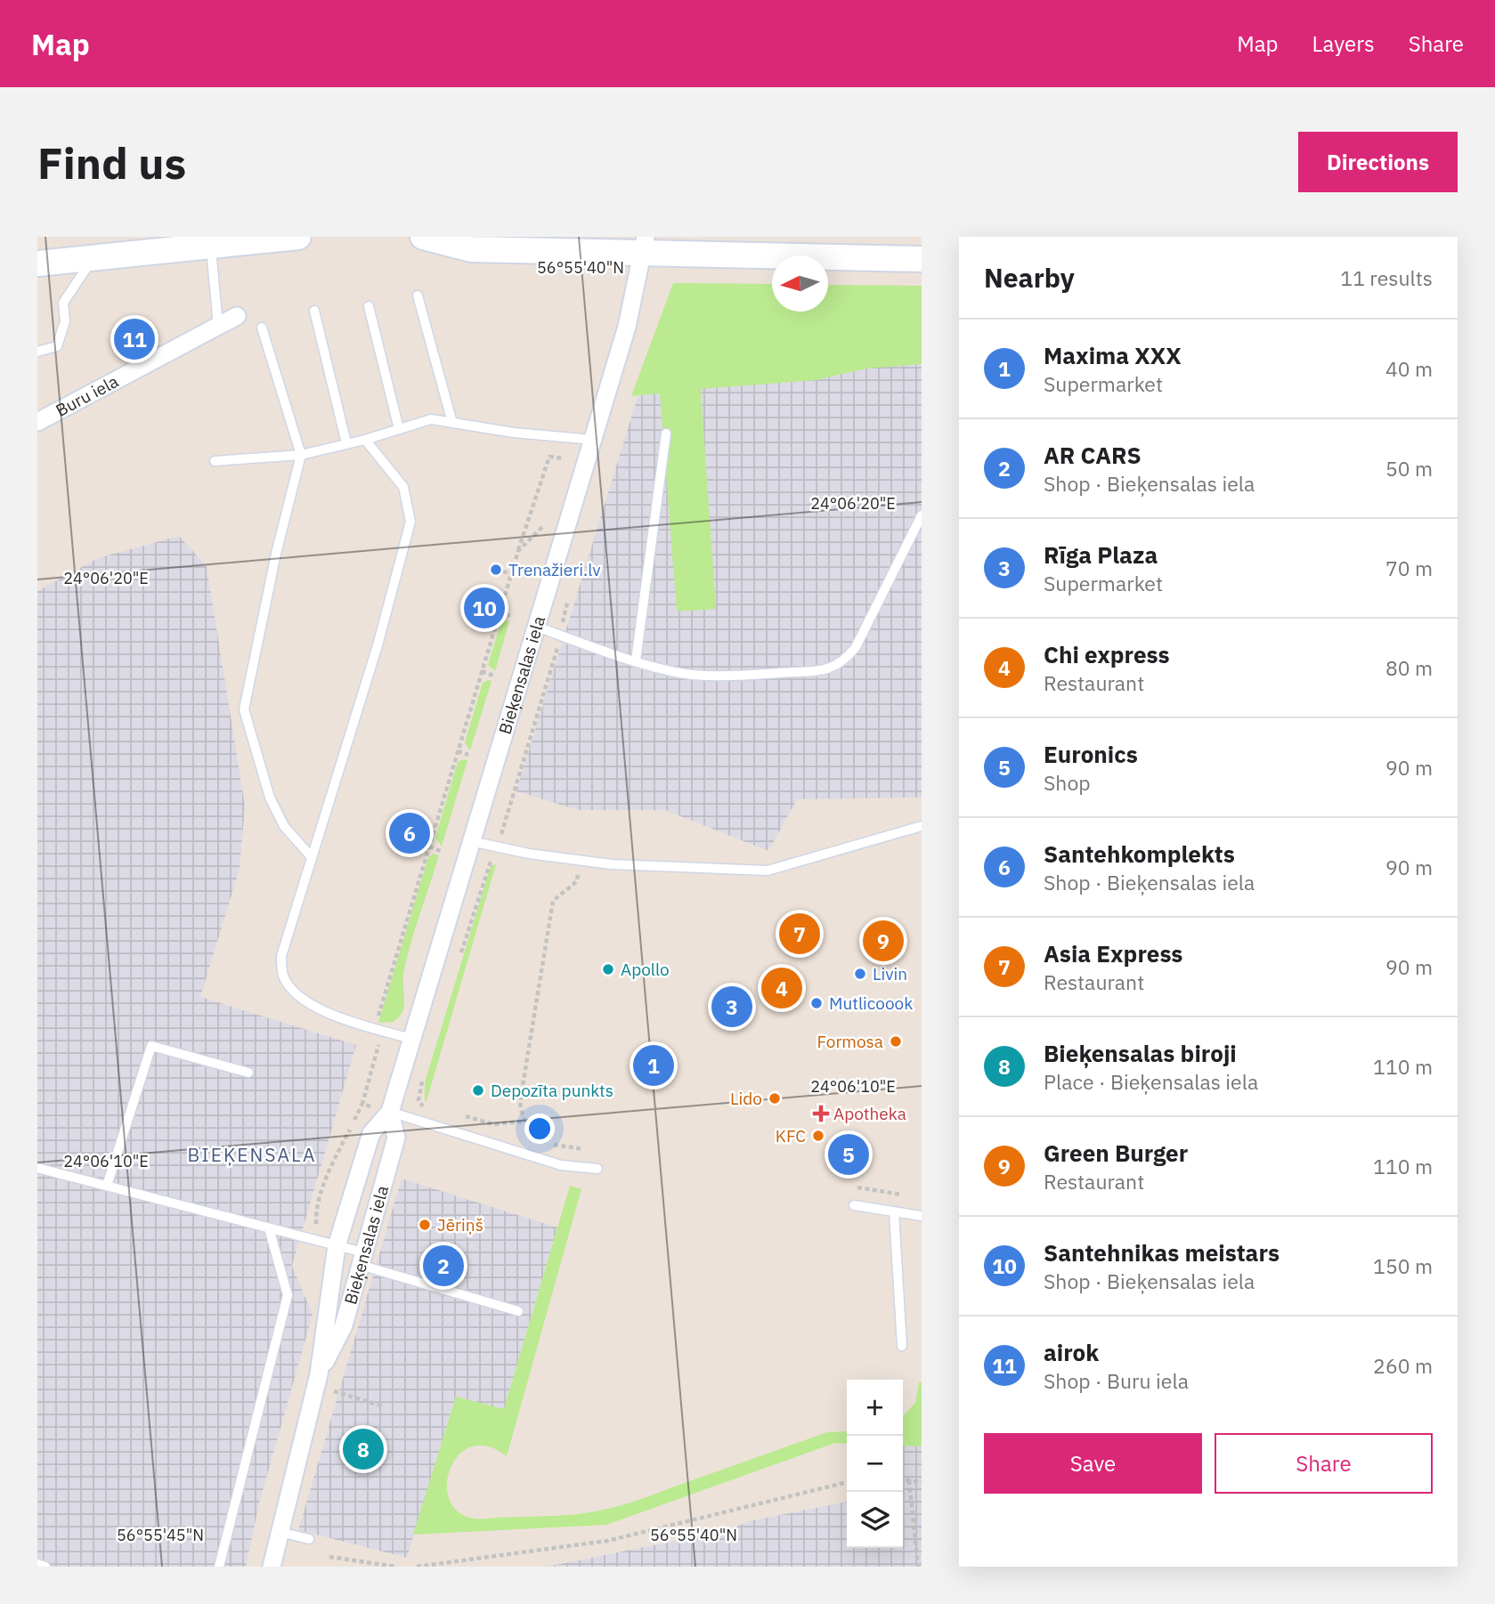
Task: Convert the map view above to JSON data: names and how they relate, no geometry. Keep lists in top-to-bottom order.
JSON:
{
  "streets": {
    "street": ["Buru iela", "Bieķensalas iela"]
  },
  "districts": ["BIEĶENSALA"],
  "places": {
    "other": [
      "Trenažieri.lv",
      "Apollo",
      "Livin",
      "Mutlicoook",
      "Formosa",
      "Depozīta punkts",
      "Lido",
      "KFC",
      "Jēriņš"
    ],
    "health": ["Apotheka"]
  },
  "north": "left",
  "page": {
    "header": "Map",
    "nav": ["Map", "Layers", "Share"],
    "buttons": [
      "Directions",
      ["Save", "Share"]
    ],
    "title": "Find us",
    "heading": ["Nearby", "11 results"],
    "pins": [
      "11",
      "10",
      "6",
      "7",
      "9",
      "4",
      "3",
      "1",
      "5",
      "2",
      "8"
    ],
    "list": [
      {
        "mark": "1",
        "name": "Maxima XXX",
        "note": "Supermarket",
        "value": "40 m"
      },
      {
        "mark": "2",
        "name": "AR CARS",
        "note": "Shop · Bieķensalas iela",
        "value": "50 m"
      },
      {
        "mark": "3",
        "name": "Rīga Plaza",
        "note": "Supermarket",
        "value": "70 m"
      },
      {
        "mark": "4",
        "name": "Chi express",
        "note": "Restaurant",
        "value": "80 m"
      },
      {
        "mark": "5",
        "name": "Euronics",
        "note": "Shop",
        "value": "90 m"
      },
      {
        "mark": "6",
        "name": "Santehkomplekts",
        "note": "Shop · Bieķensalas iela",
        "value": "90 m"
      },
      {
        "mark": "7",
        "name": "Asia Express",
        "note": "Restaurant",
        "value": "90 m"
      },
      {
        "mark": "8",
        "name": "Bieķensalas biroji",
        "note": "Place · Bieķensalas iela",
        "value": "110 m"
      },
      {
        "mark": "9",
        "name": "Green Burger",
        "note": "Restaurant",
        "value": "110 m"
      },
      {
        "mark": "10",
        "name": "Santehnikas meistars",
        "note": "Shop · Bieķensalas iela",
        "value": "150 m"
      },
      {
        "mark": "11",
        "name": "airok",
        "note": "Shop · Buru iela",
        "value": "260 m"
      }
    ],
    "map_buttons": ["+", "−"]
  },
  "coordinates": [
    "56°55'40\"N",
    "24°06'20\"E",
    "24°06'10\"E",
    "56°55'45\"N"
  ]
}
